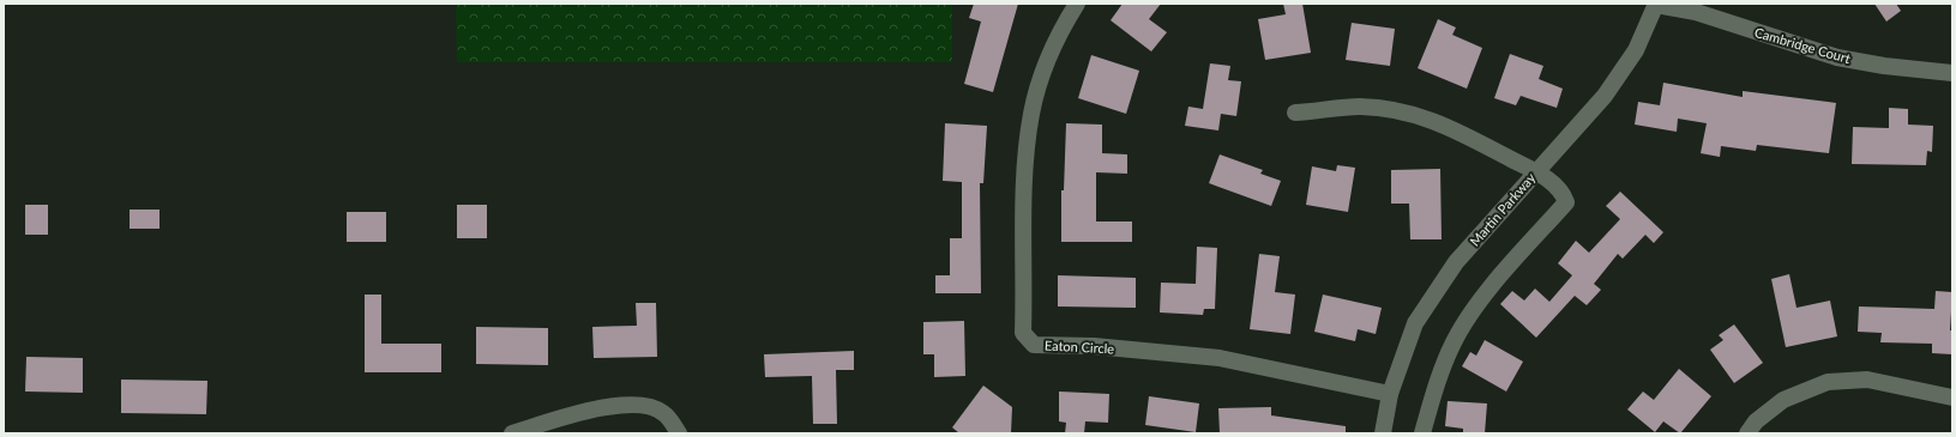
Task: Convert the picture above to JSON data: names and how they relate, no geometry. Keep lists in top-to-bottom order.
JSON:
{
  "streets": {
    "street": ["Cambridge Court", "Martin Parkway", "Eaton Circle"]
  },
  "crossings": [
    ["Cambridge Court", "Martin Parkway"],
    ["Martin Parkway", "Eaton Circle"]
  ]
}
